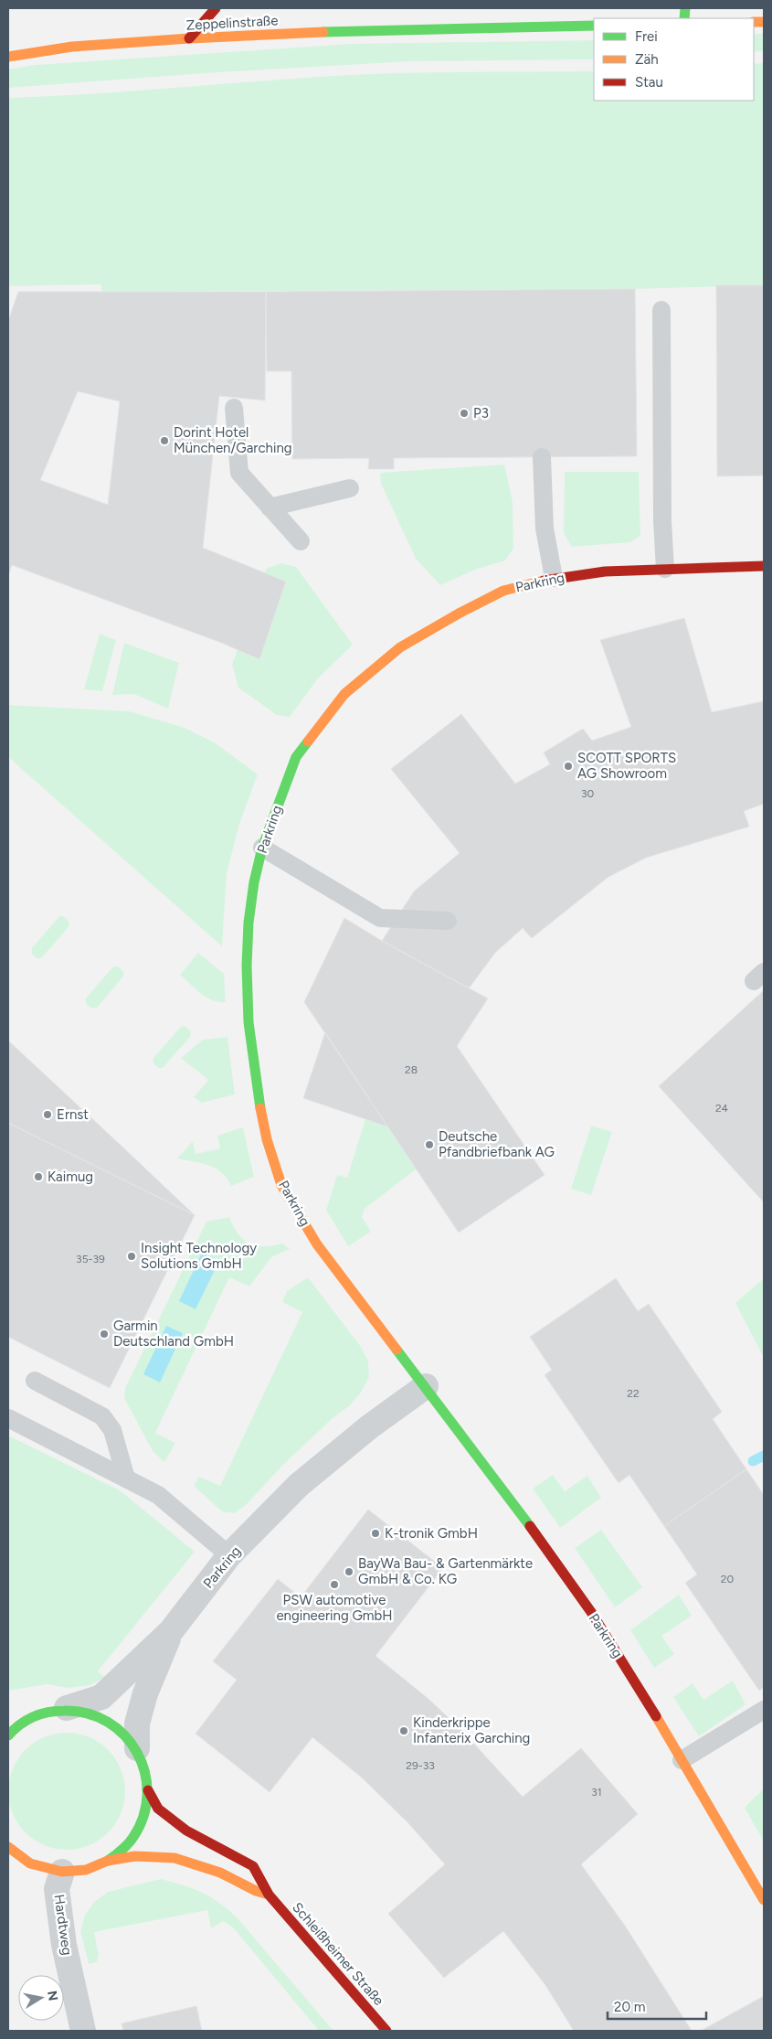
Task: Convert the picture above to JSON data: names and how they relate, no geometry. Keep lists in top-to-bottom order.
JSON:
{
  "streets": {
    "street": [
      "Zeppelinstraße",
      "Parkring",
      "Hardtweg",
      "Schleißheimer Straße"
    ]
  },
  "crossings": [
    ["Parkring", "Schleißheimer Straße"],
    ["Hardtweg", "Schleißheimer Straße"]
  ],
  "places": [
    "P3",
    "Dorint Hotel München/Garching",
    "SCOTT SPORTS AG Showroom",
    "Ernst",
    "Deutsche Pfandbriefbank AG",
    "Kaimug",
    "Insight Technology Solutions GmbH",
    "Garmin Deutschland GmbH",
    "K-tronik GmbH",
    "BayWa Bau- & Gartenmärkte GmbH & Co. KG",
    "PSW automotive engineering GmbH",
    "Kinderkrippe Infanterix Garching"
  ],
  "house_numbers": [
    "30",
    "28",
    "24",
    "35-39",
    "22",
    "20",
    "29-33",
    "31"
  ],
  "legend": ["Frei", "Zäh", "Stau"],
  "scale_bar": "20 m",
  "north": "right"
}
